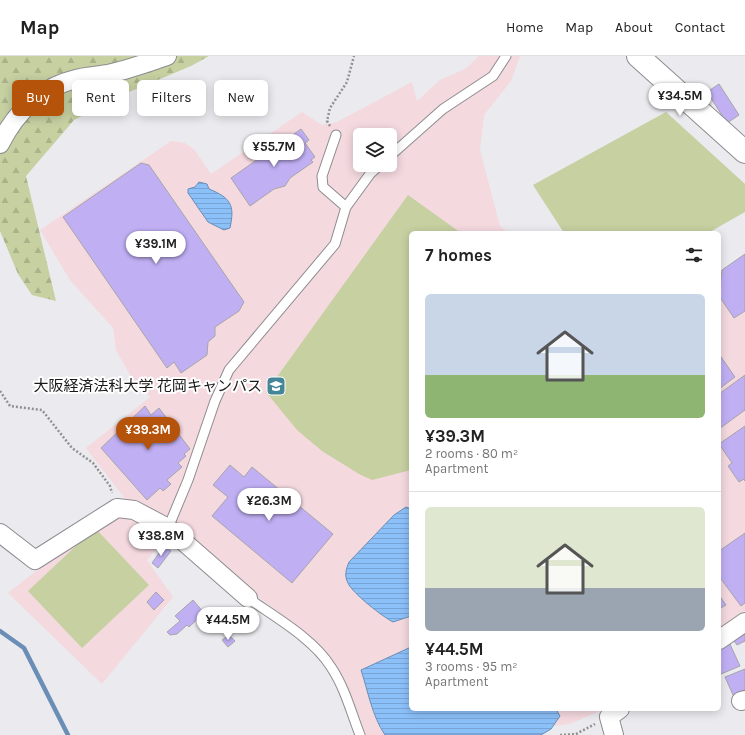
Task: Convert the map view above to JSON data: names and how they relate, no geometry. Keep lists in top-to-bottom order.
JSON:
{
  "places": {
    "school or university": ["大阪経済法科大学 花岡キャンパス"]
  },
  "page": {
    "header": "Map",
    "nav": [
      "Home",
      "Map",
      "About",
      "Contact"
    ],
    "chip": [
      "Buy",
      "Rent",
      "Filters",
      "New"
    ],
    "price": [
      "¥34.5M",
      "¥55.7M",
      "¥39.1M",
      "¥39.3M",
      "¥26.3M",
      "¥38.8M",
      "¥44.5M"
    ],
    "heading": "7 homes",
    "list": [
      {
        "name": "¥39.3M",
        "note": "2 rooms · 80 m² · Apartment"
      },
      {
        "name": "¥44.5M",
        "note": "3 rooms · 95 m² · Apartment"
      }
    ]
  }
}
